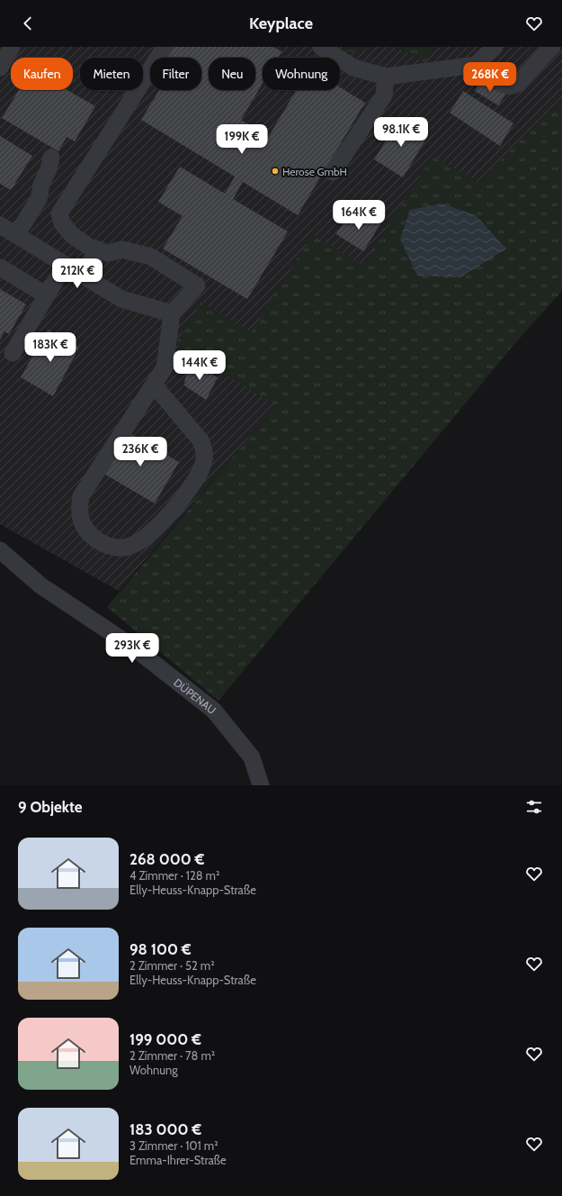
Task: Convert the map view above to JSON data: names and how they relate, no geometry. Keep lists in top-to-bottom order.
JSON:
{
  "streets": {
    "street": ["DÜPENAU"]
  },
  "places": ["Herose GmbH"],
  "page": {
    "header": "Keyplace",
    "chip": [
      "Kaufen",
      "Mieten",
      "Filter",
      "Neu",
      "Wohnung"
    ],
    "price": [
      "268K €",
      "98.1K €",
      "199K €",
      "164K €",
      "212K €",
      "183K €",
      "144K €",
      "236K €",
      "293K €"
    ],
    "heading": "9 Objekte",
    "list": [
      {
        "name": "268 000 €",
        "note": "4 Zimmer · 128 m² · Elly-Heuss-Knapp-Straße"
      },
      {
        "name": "98 100 €",
        "note": "2 Zimmer · 52 m² · Elly-Heuss-Knapp-Straße"
      },
      {
        "name": "199 000 €",
        "note": "2 Zimmer · 78 m² · Wohnung"
      },
      {
        "name": "183 000 €",
        "note": "3 Zimmer · 101 m² · Emma-Ihrer-Straße"
      }
    ]
  }
}
